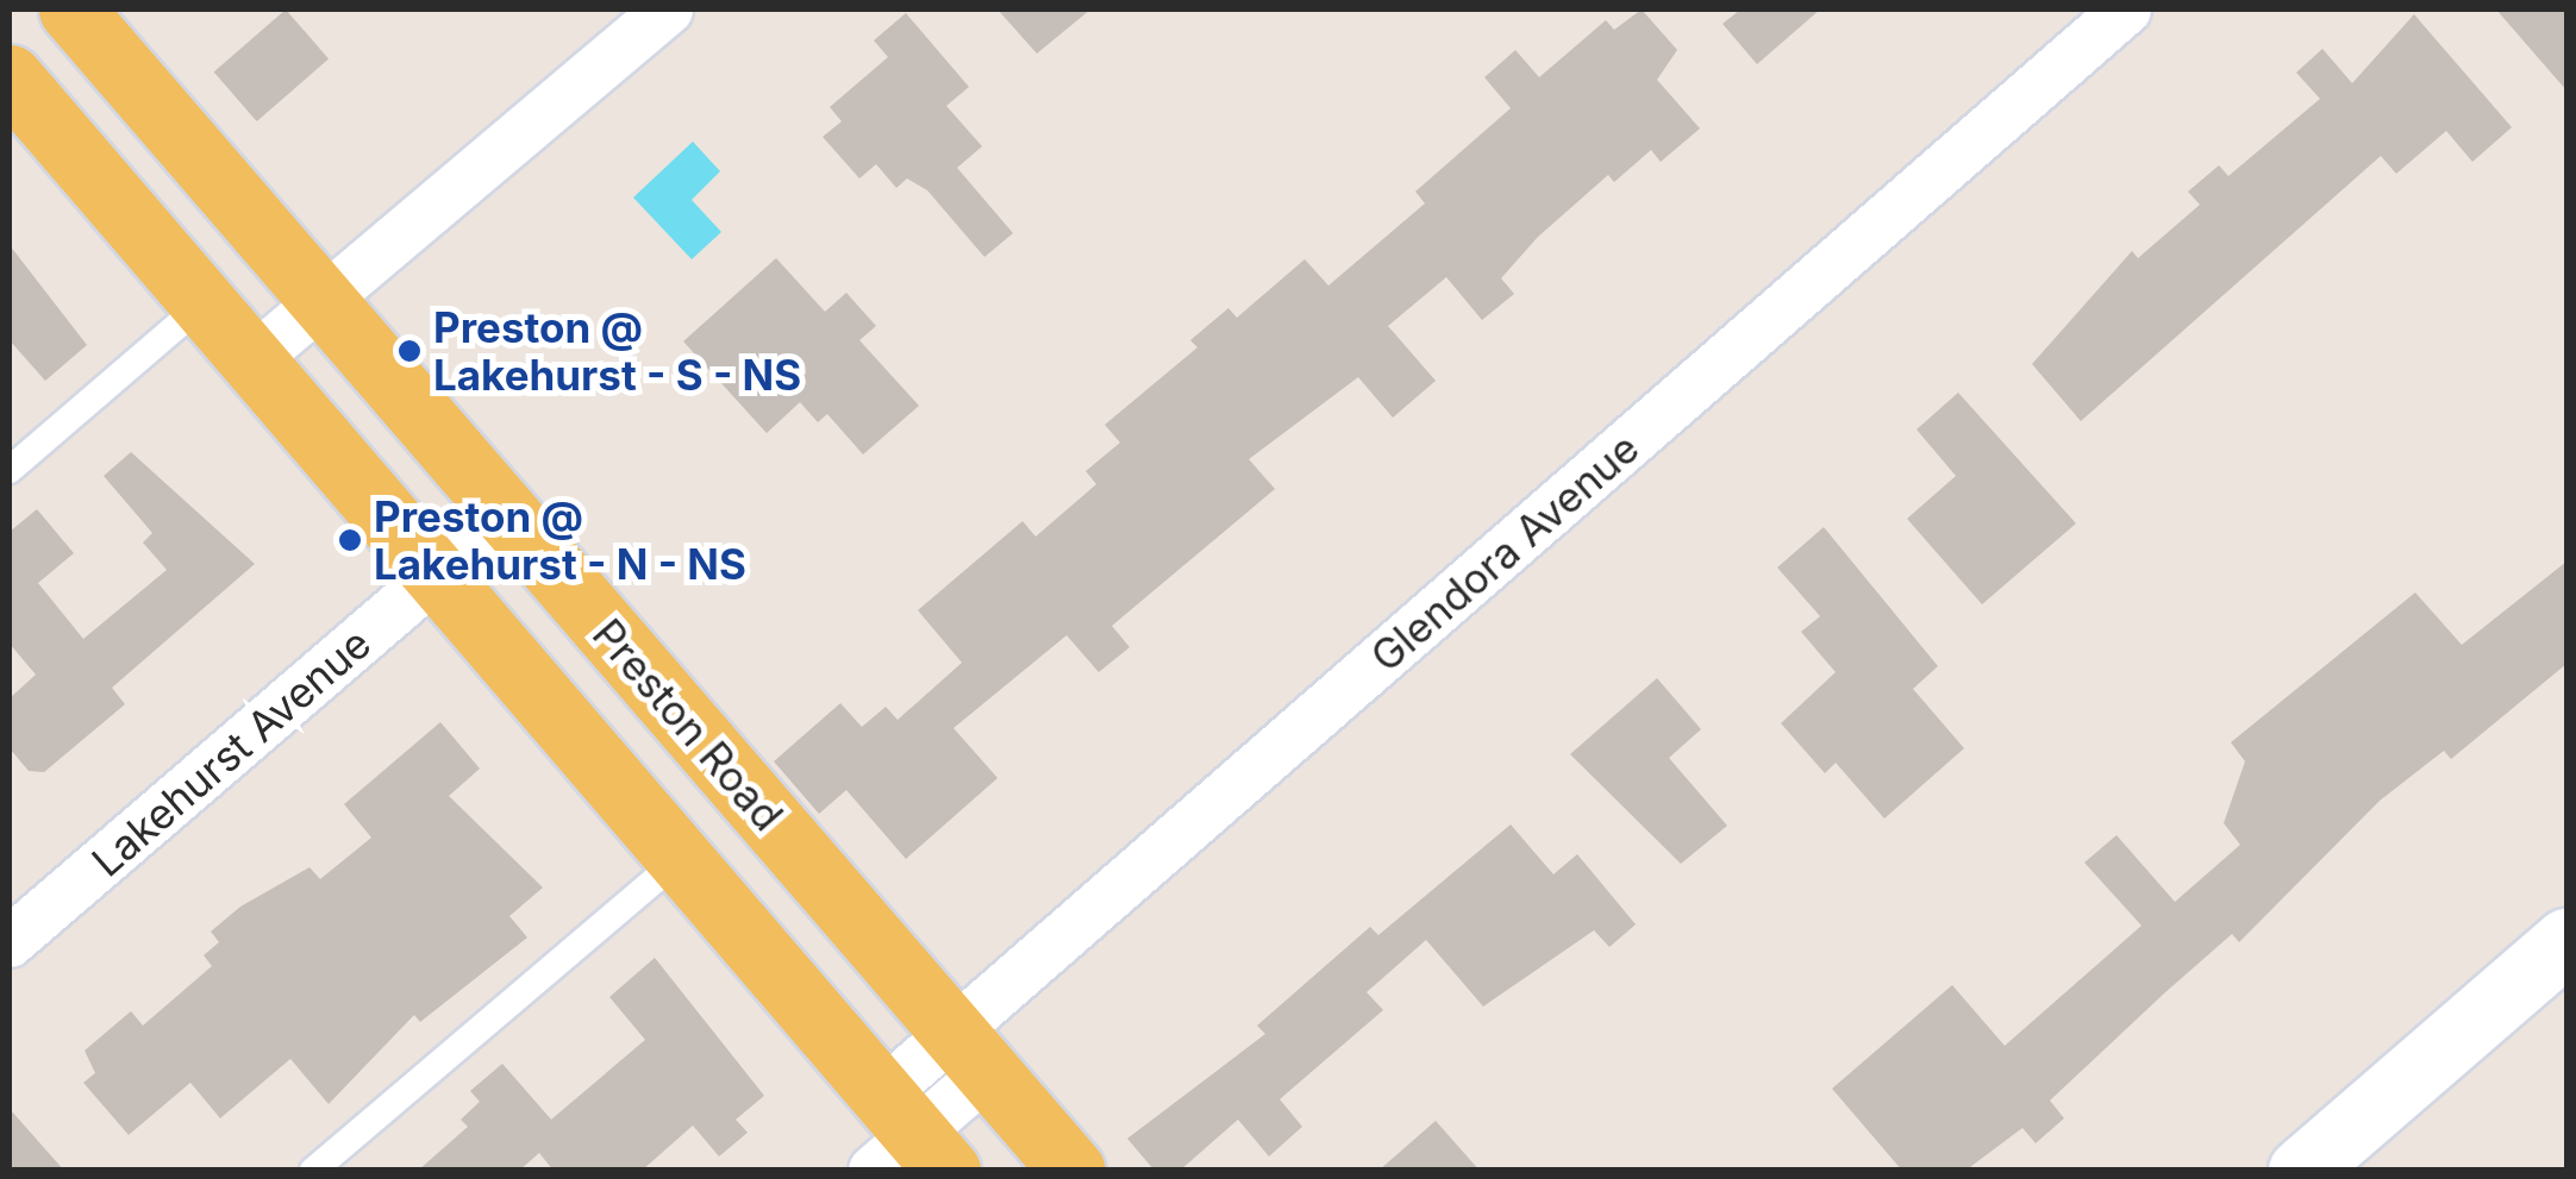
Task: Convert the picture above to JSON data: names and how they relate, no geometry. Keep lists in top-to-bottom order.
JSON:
{
  "streets": {
    "main road": ["Preston Road"],
    "street": ["Glendora Avenue", "Lakehurst Avenue"]
  },
  "crossings": [
    ["Glendora Avenue", "Preston Road"],
    ["Preston Road", "Lakehurst Avenue"]
  ],
  "places": ["Preston @ Lakehurst - S - NS", "Preston @ Lakehurst - N - NS"]
}
